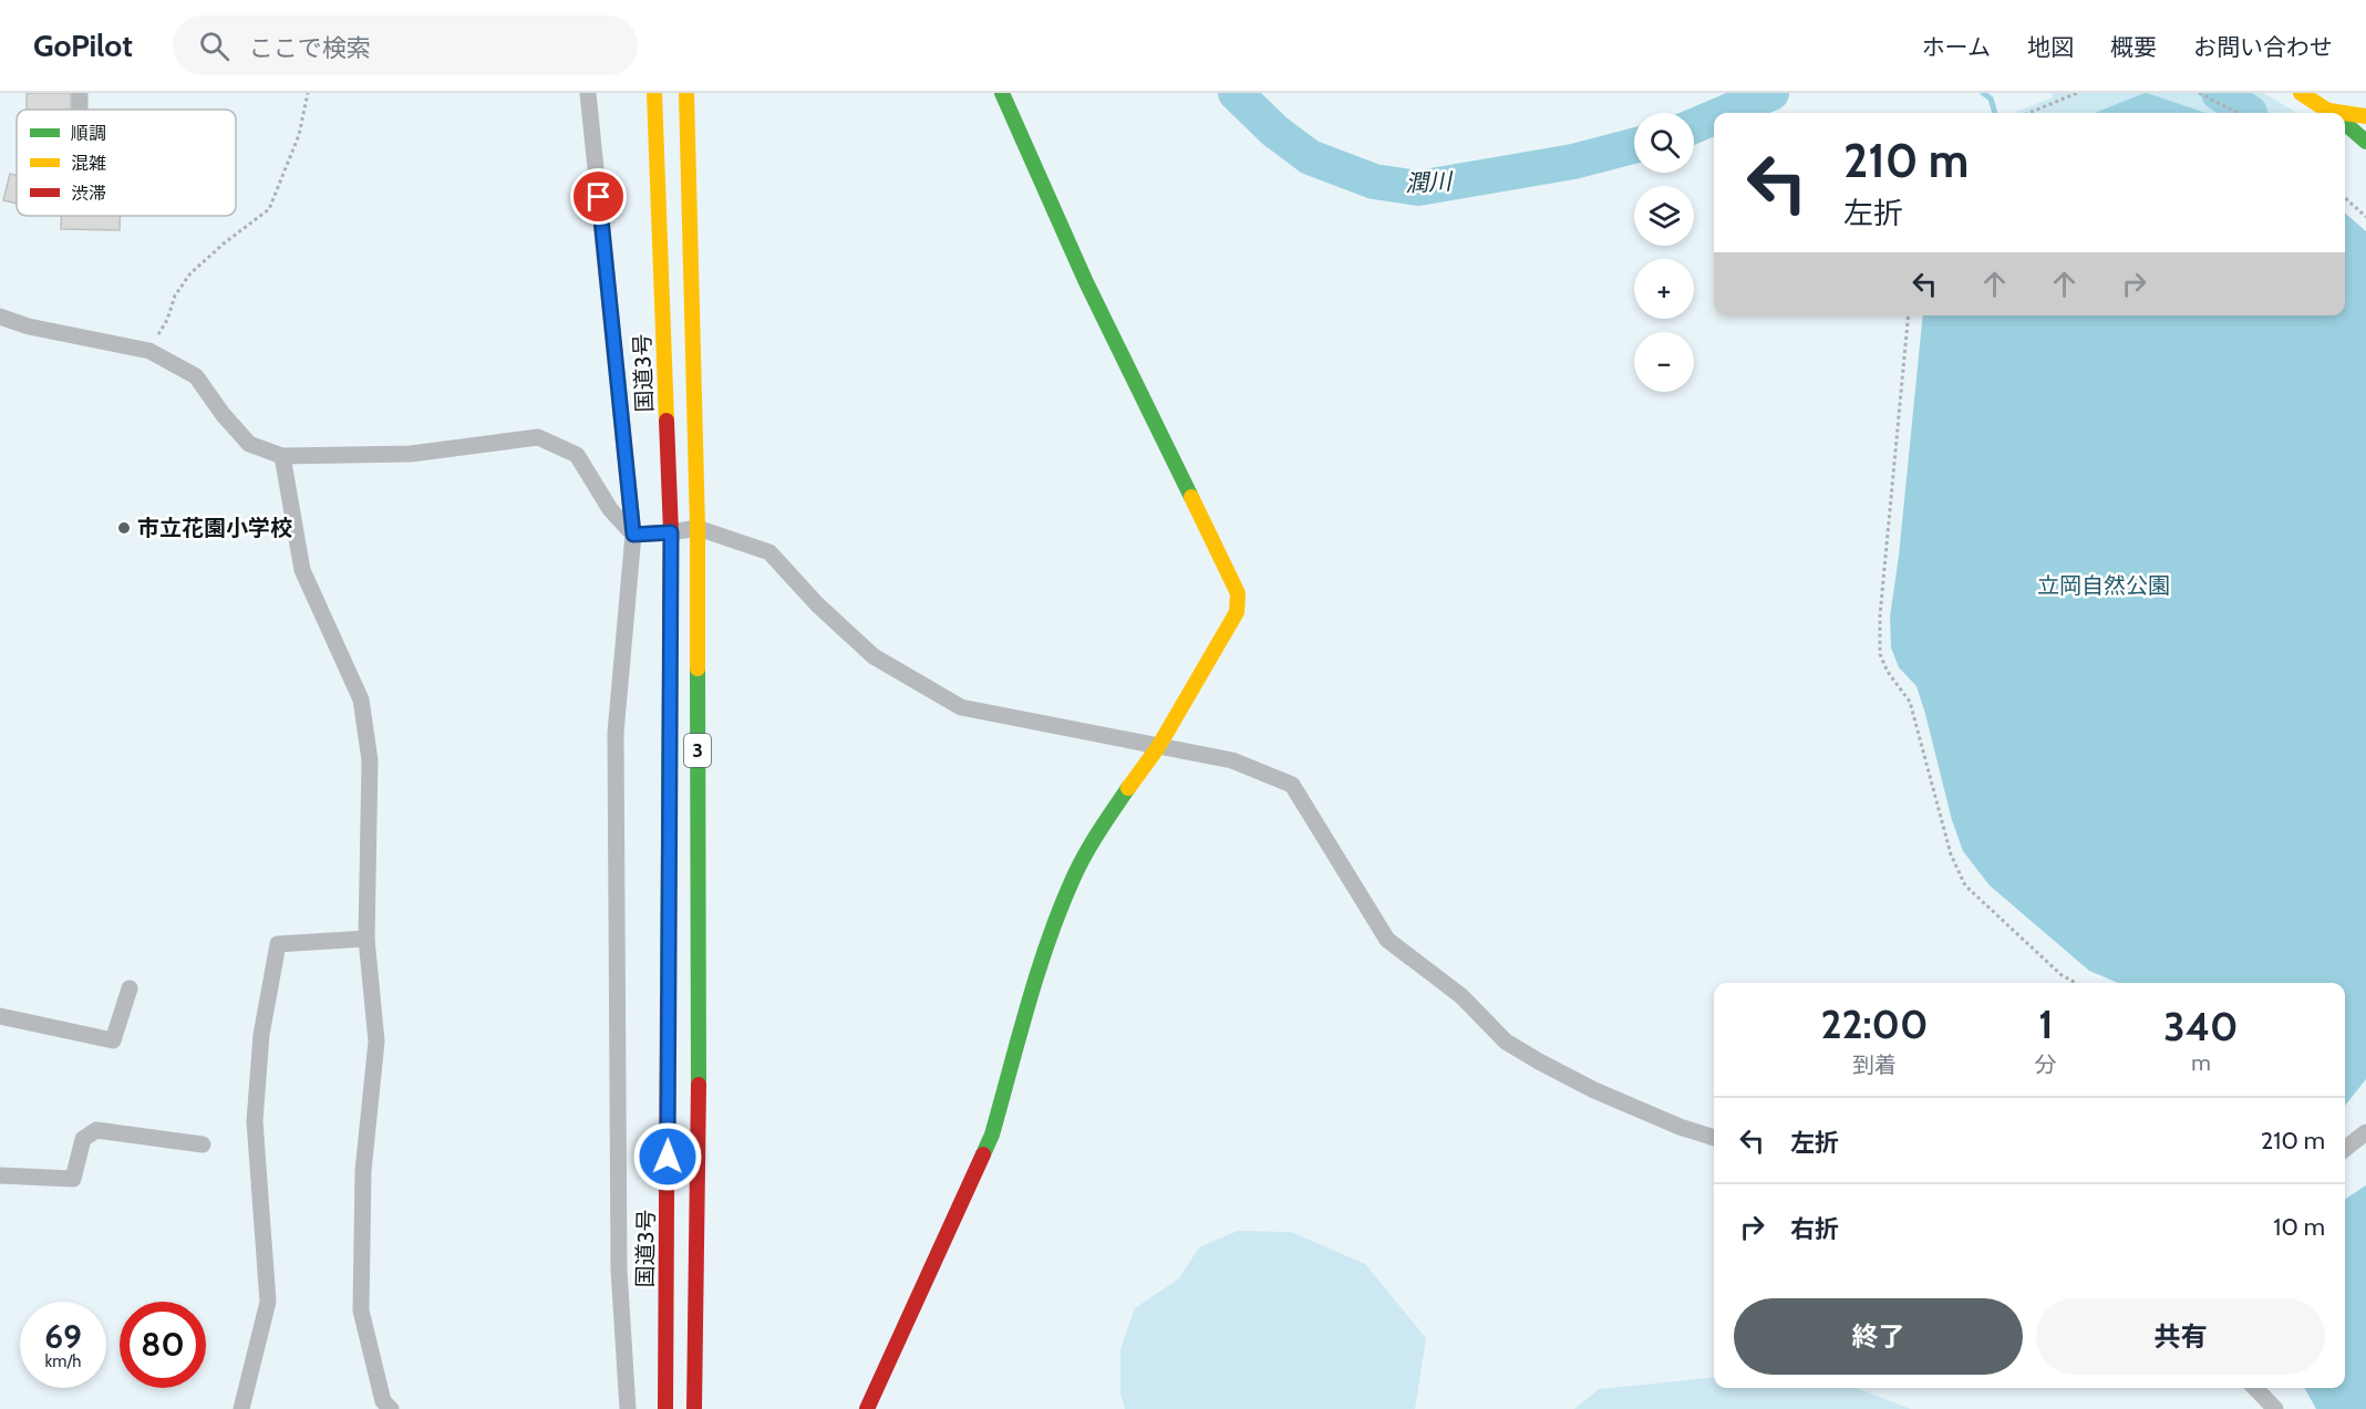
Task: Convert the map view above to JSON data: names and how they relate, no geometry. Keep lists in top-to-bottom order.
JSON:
{
  "streets": {
    "main road": ["国道3号", "3"]
  },
  "water": ["潤川"],
  "parks": ["立岡自然公園"],
  "places": ["市立花園小学校"],
  "legend": ["順調", "混雑", "渋滞"],
  "page": {
    "header": "GoPilot",
    "search": "ここで検索",
    "nav": [
      "ホーム",
      "地図",
      "概要",
      "お問い合わせ"
    ],
    "map_buttons": ["+", "−"],
    "turn": ["210 m", "左折"],
    "eta": [
      "22:00",
      "到着",
      "1",
      "分",
      "340",
      "m"
    ],
    "list": [
      {
        "name": "左折",
        "value": "210 m"
      },
      {
        "name": "右折",
        "value": "10 m"
      }
    ],
    "buttons": ["終了", "共有"],
    "speed": "69 km/h",
    "limit": "80"
  }
}
